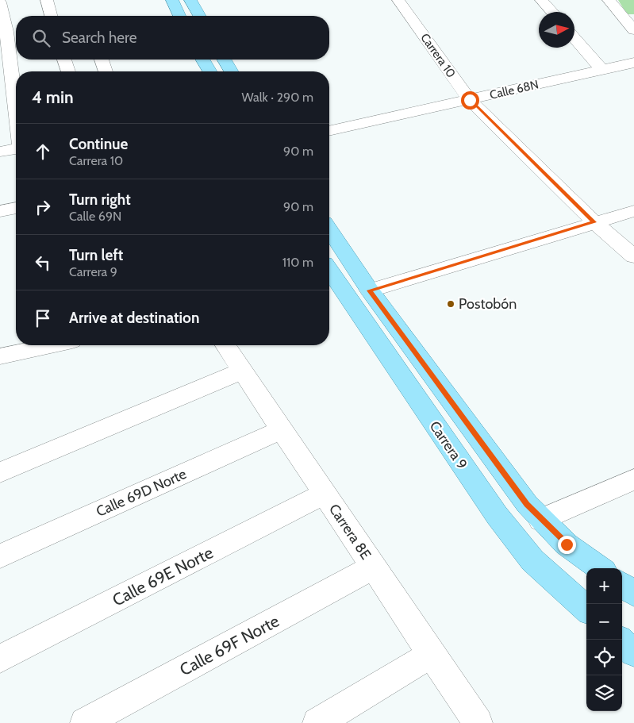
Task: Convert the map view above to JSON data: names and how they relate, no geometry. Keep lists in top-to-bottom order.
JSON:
{
  "streets": {
    "main road": ["Carrera 9"],
    "street": [
      "Carrera 10",
      "Calle 68N",
      "Calle 69D Norte",
      "Carrera 8E",
      "Calle 69E Norte",
      "Calle 69F Norte"
    ]
  },
  "crossings": [
    ["Carrera 10", "Calle 68N"],
    ["Calle 69D Norte", "Carrera 8E"],
    ["Carrera 8E", "Calle 69E Norte"],
    ["Carrera 8E", "Calle 69F Norte"]
  ],
  "places": ["Postobón"],
  "north": "right",
  "page": {
    "search": "Search here",
    "heading": ["4 min", "Walk · 290 m"],
    "list": [
      ["Continue", "Carrera 10", "90 m"],
      ["Turn right", "Calle 69N", "90 m"],
      ["Turn left", "Carrera 9", "110 m"],
      "Arrive at destination"
    ],
    "map_buttons": ["+", "−"]
  }
}
